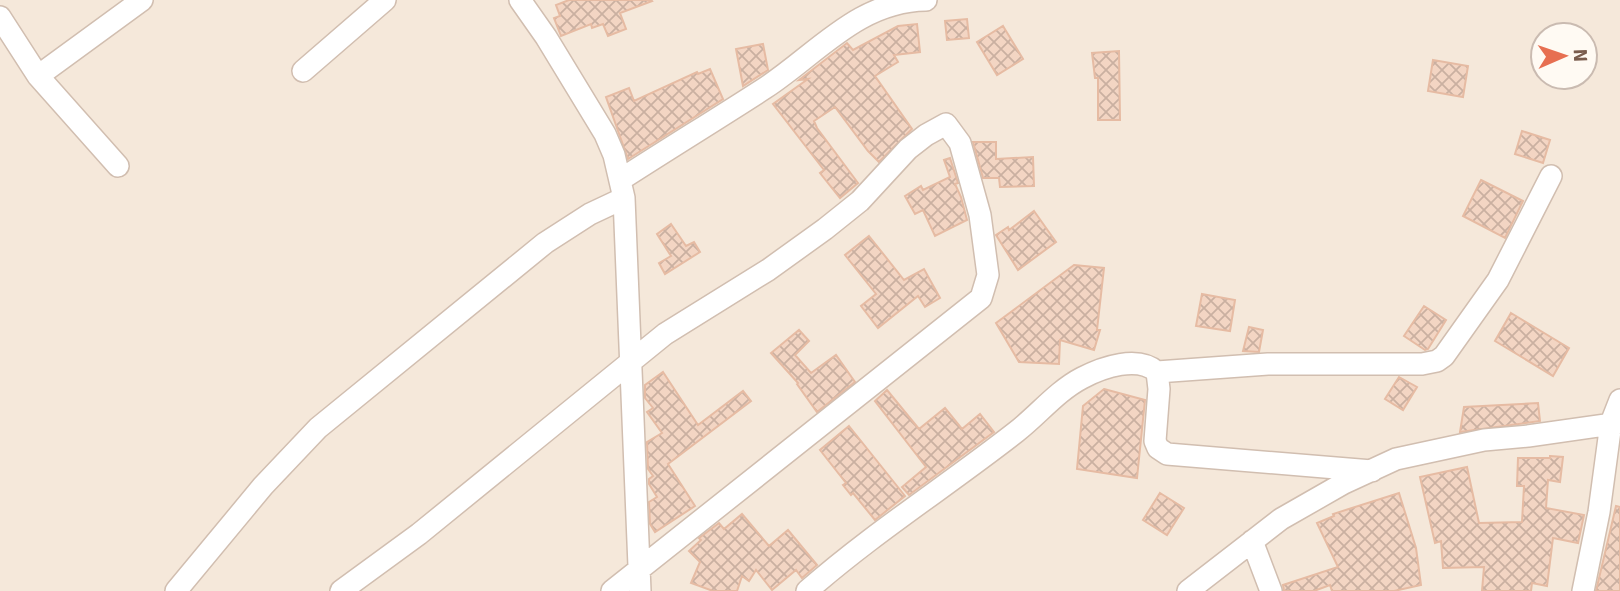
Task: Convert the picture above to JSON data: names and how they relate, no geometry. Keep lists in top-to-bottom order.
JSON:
{
  "north": "right"
}
